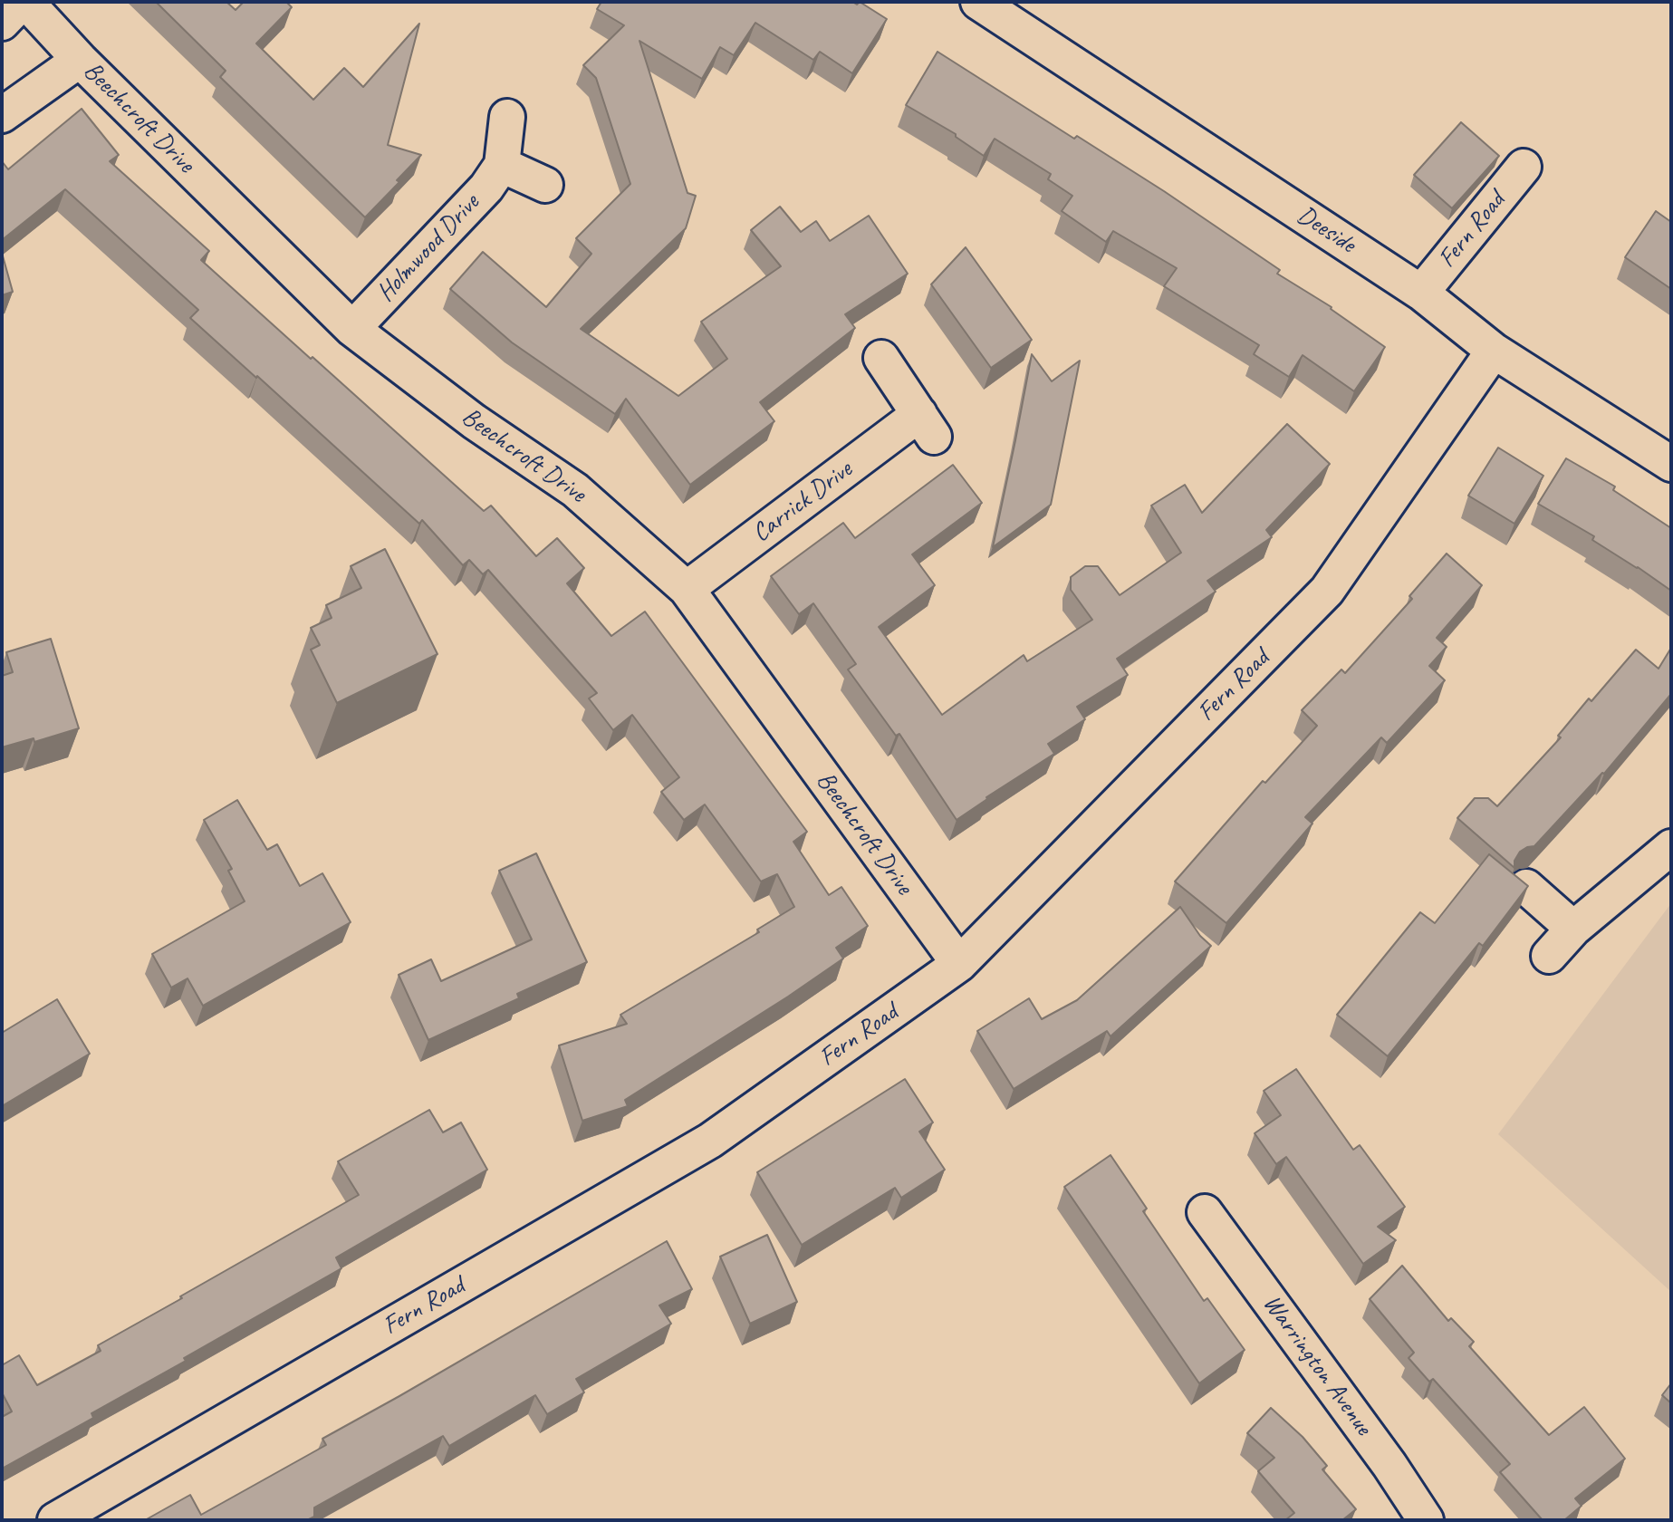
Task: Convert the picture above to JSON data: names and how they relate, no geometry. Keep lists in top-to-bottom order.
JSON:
{
  "streets": {
    "street": [
      "Beechcroft Drive",
      "Deeside",
      "Fern Road",
      "Holmwood Drive",
      "Carrick Drive",
      "Warrington Avenue"
    ]
  },
  "crossings": [
    ["Beechcroft Drive", "Fern Road"],
    ["Beechcroft Drive", "Holmwood Drive"],
    ["Beechcroft Drive", "Carrick Drive"],
    ["Deeside", "Fern Road"]
  ]
}
